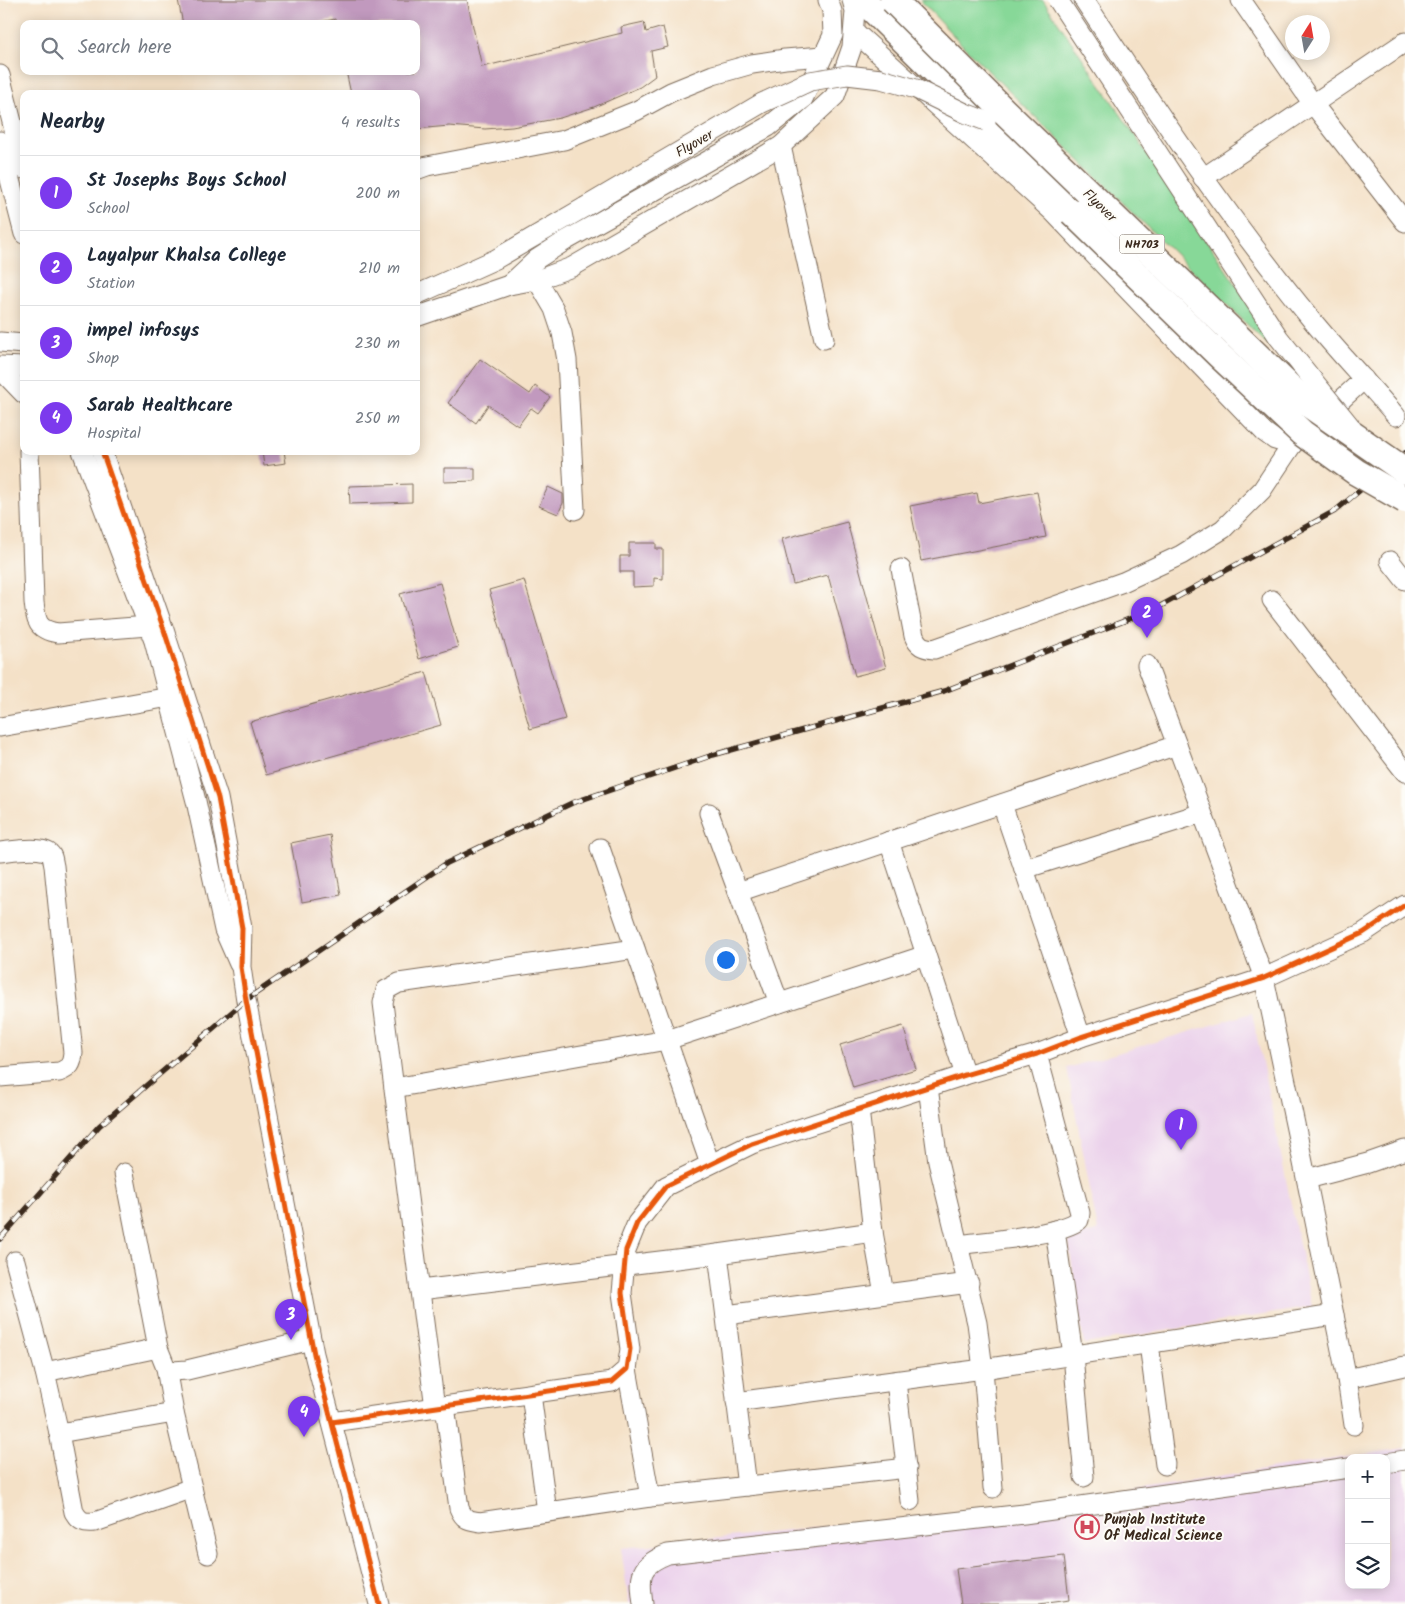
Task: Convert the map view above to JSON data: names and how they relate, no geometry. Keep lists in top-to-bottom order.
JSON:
{
  "streets": {
    "highway": ["Flyover", "NH703"]
  },
  "places": {
    "hospital": ["Punjab Institute Of Medical Science"]
  },
  "north": "top",
  "page": {
    "search": "Search here",
    "heading": ["Nearby", "4 results"],
    "list": [
      {
        "mark": "1",
        "name": "St Josephs Boys School",
        "note": "School",
        "value": "200 m"
      },
      {
        "mark": "2",
        "name": "Layalpur Khalsa College",
        "note": "Station",
        "value": "210 m"
      },
      {
        "mark": "3",
        "name": "impel infosys",
        "note": "Shop",
        "value": "230 m"
      },
      {
        "mark": "4",
        "name": "Sarab Healthcare",
        "note": "Hospital",
        "value": "250 m"
      }
    ],
    "pins": [
      "2",
      "1",
      "3",
      "4"
    ],
    "map_buttons": ["+", "−"]
  }
}
